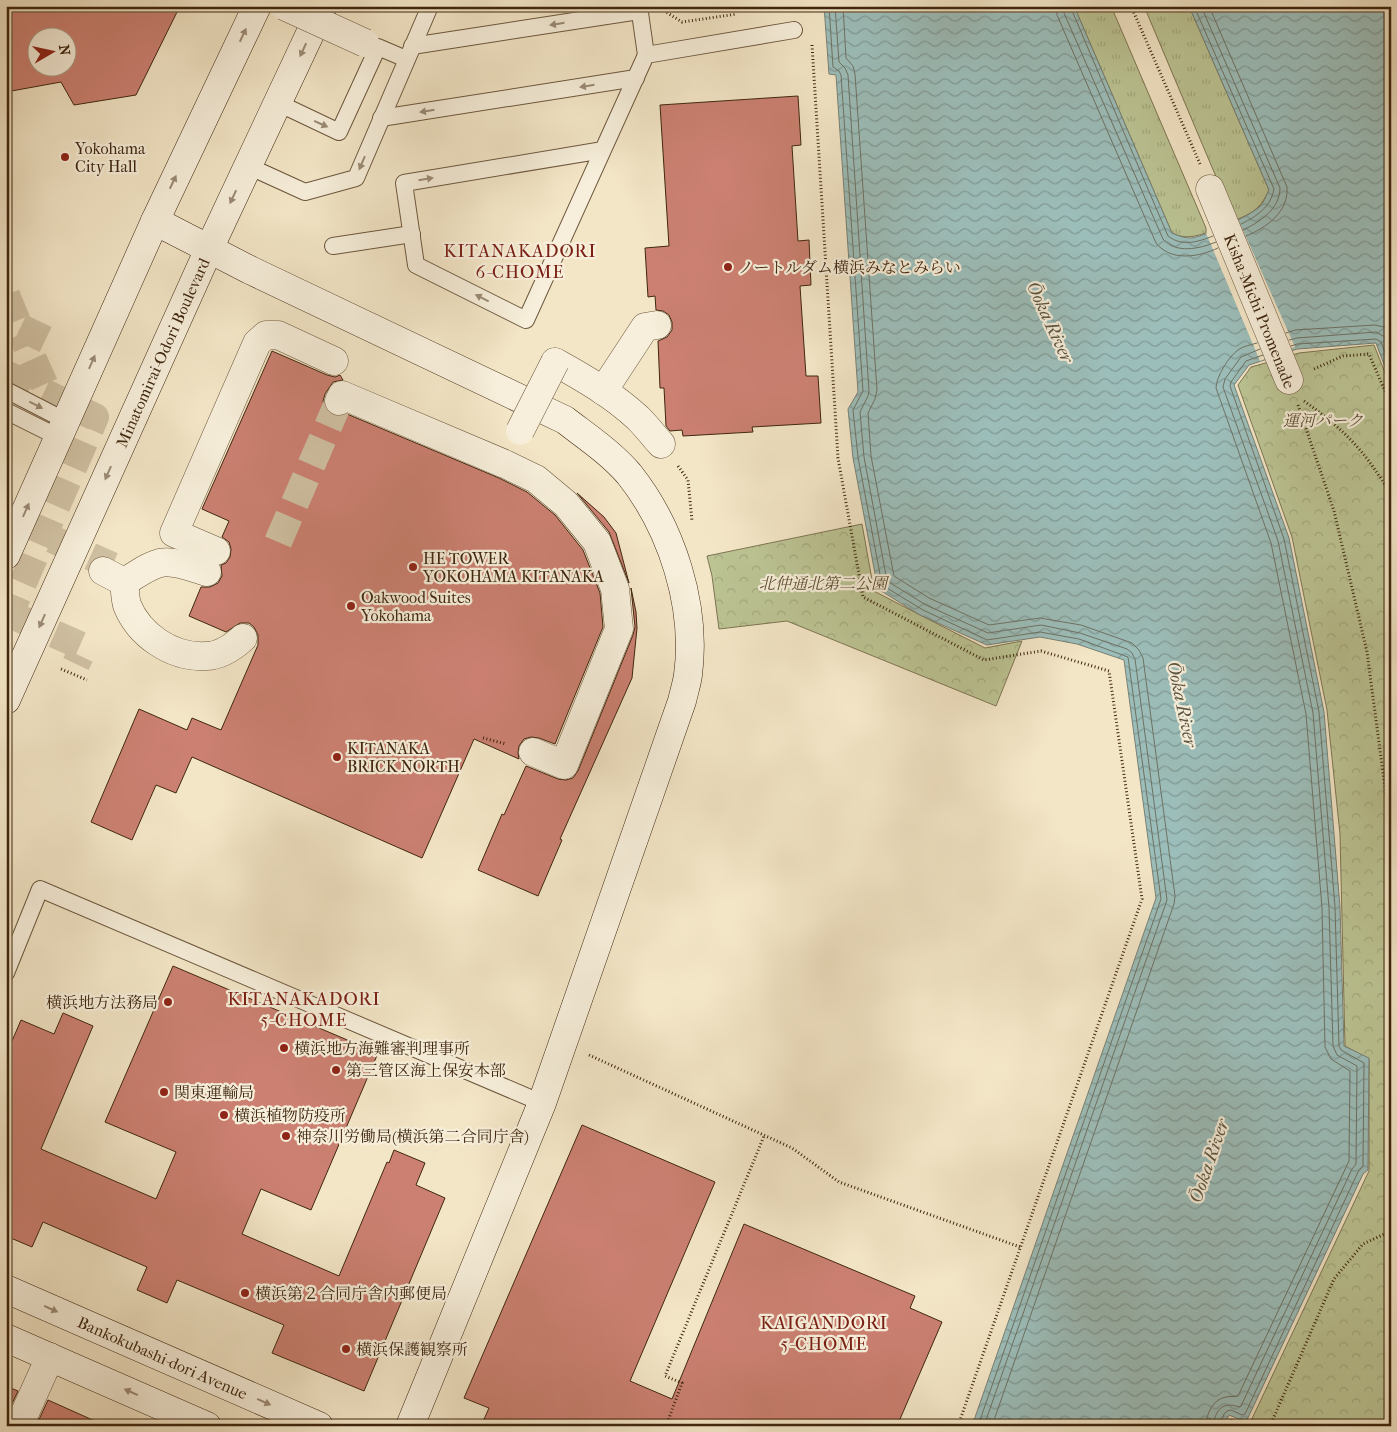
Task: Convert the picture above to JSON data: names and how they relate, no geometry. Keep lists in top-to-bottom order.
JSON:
{
  "streets": {
    "street": ["Kisha-Michi Promenade", "Minatomirai-Odori Boulevard", "Bankokubashi-dori Avenue"]
  },
  "districts": ["KITANAKADORI 6-CHOME", "KITANAKADORI 5-CHOME", "KAIGANDORI 5-CHOME"],
  "water": ["Ōoka River"],
  "parks": ["運河パーク", "北仲通北第二公園"],
  "places": [
    "Yokohama City Hall",
    "ノートルダム横浜みなとみらい",
    "HE TOWER YOKOHAMA KITANAKA",
    "Oakwood Suites Yokohama",
    "KITANAKA BRICK NORTH",
    "横浜地方法務局",
    "横浜地方海難審判理事所",
    "第三管区海上保安本部",
    "関東運輸局",
    "横浜植物防疫所",
    "神奈川労働局(横浜第二合同庁舎)",
    "横浜第２合同庁舎内郵便局",
    "横浜保護観察所"
  ],
  "north": "right"
}
